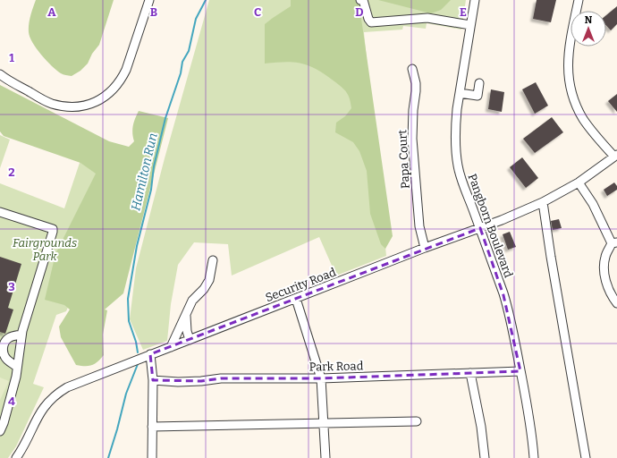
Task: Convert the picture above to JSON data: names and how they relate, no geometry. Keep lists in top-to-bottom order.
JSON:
{
  "streets": {
    "street": [
      "Papa Court",
      "Pangborn Boulevard",
      "Security Road",
      "Park Road"
    ]
  },
  "crossings": [
    ["Papa Court", "Security Road"],
    ["Pangborn Boulevard", "Security Road"],
    ["Pangborn Boulevard", "Park Road"]
  ],
  "water": ["Hamilton Run"],
  "parks": ["Fairgrounds Park"],
  "north": "top",
  "grid": {
    "columns": [
      "A",
      "B",
      "C",
      "D",
      "E"
    ],
    "rows": [
      "1",
      "2",
      "3",
      "4"
    ]
  }
}
